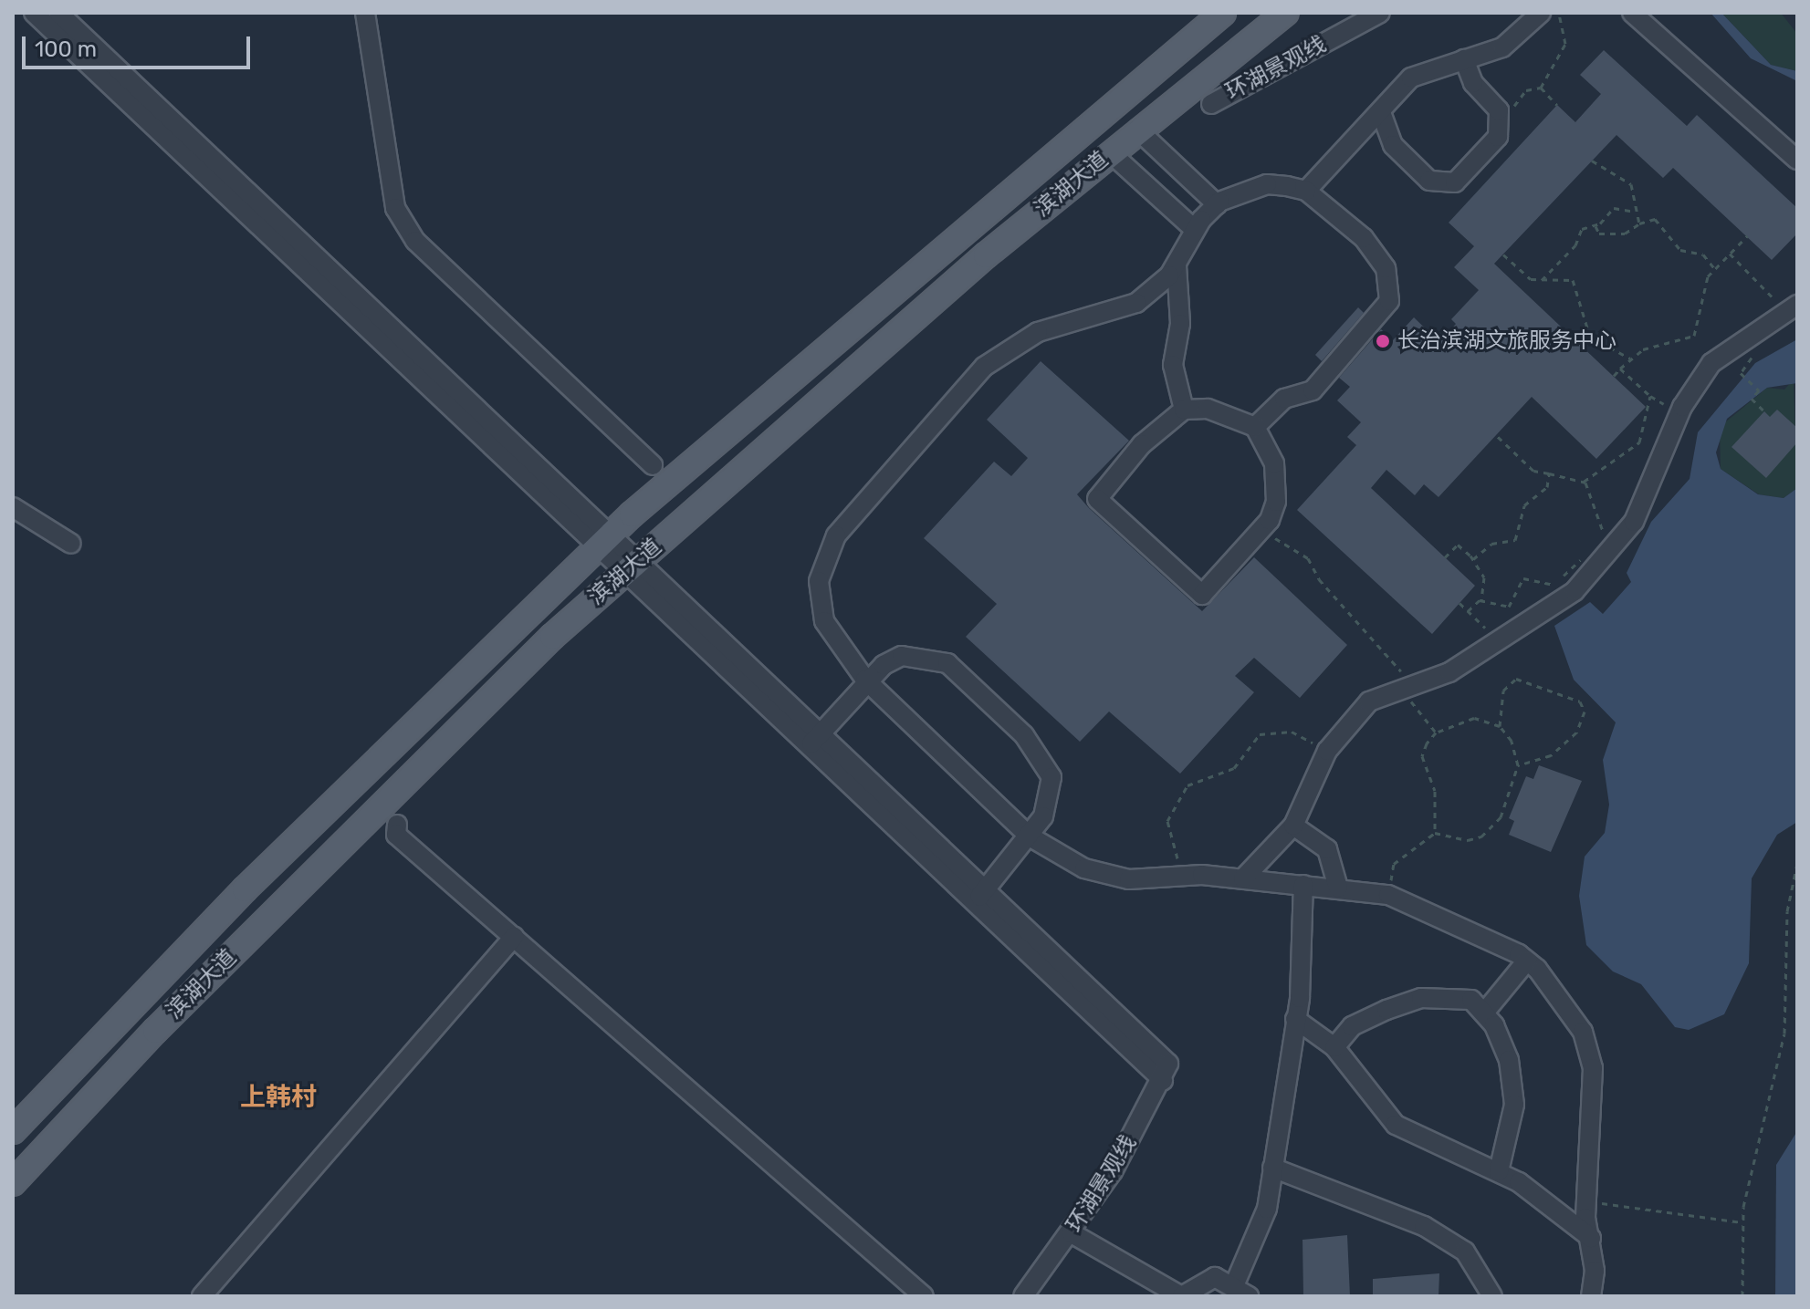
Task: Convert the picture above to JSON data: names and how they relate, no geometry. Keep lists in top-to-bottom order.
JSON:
{
  "streets": {
    "main road": ["滨湖大道"],
    "street": ["环湖景观线"]
  },
  "districts": ["上韩村"],
  "places": ["长治滨湖文旅服务中心"],
  "scale_bar": "100 m"
}
